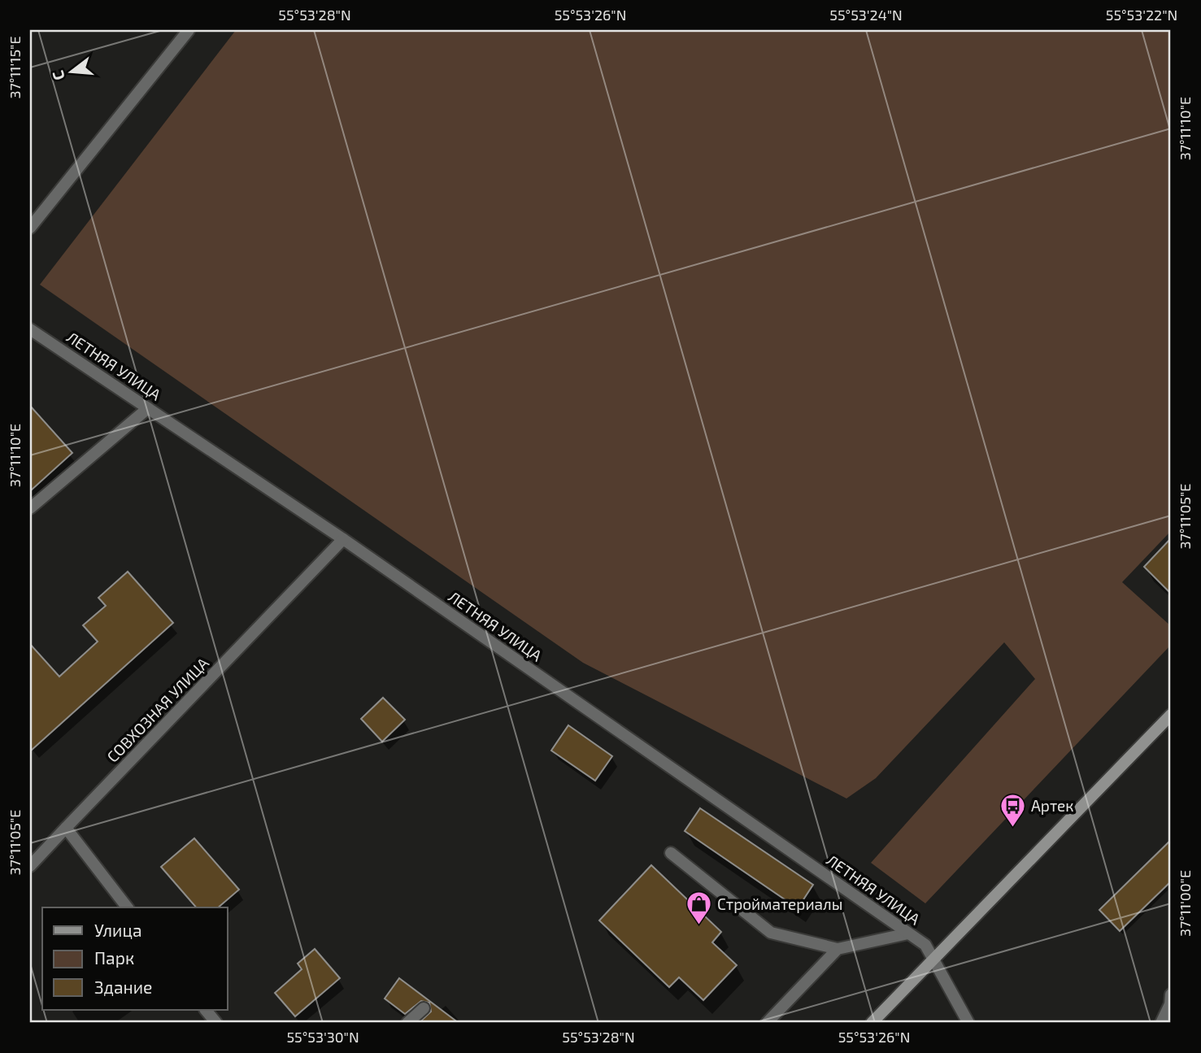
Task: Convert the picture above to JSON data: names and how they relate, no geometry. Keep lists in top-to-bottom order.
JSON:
{
  "streets": {
    "street": ["ЛЕТНЯЯ УЛИЦА", "СОВХОЗНАЯ УЛИЦА"]
  },
  "crossings": [
    ["ЛЕТНЯЯ УЛИЦА", "СОВХОЗНАЯ УЛИЦА"]
  ],
  "places": {
    "bus stop": ["Артек"],
    "shop": ["Стройматериалы"]
  },
  "legend": ["Улица", "Парк", "Здание"],
  "north": "left",
  "coordinates": [
    "55°53'28\"N",
    "55°53'26\"N",
    "55°53'24\"N",
    "55°53'22\"N",
    "37°11'15\"E",
    "37°11'10\"E",
    "37°11'05\"E",
    "37°11'00\"E",
    "55°53'30\"N"
  ]
}
